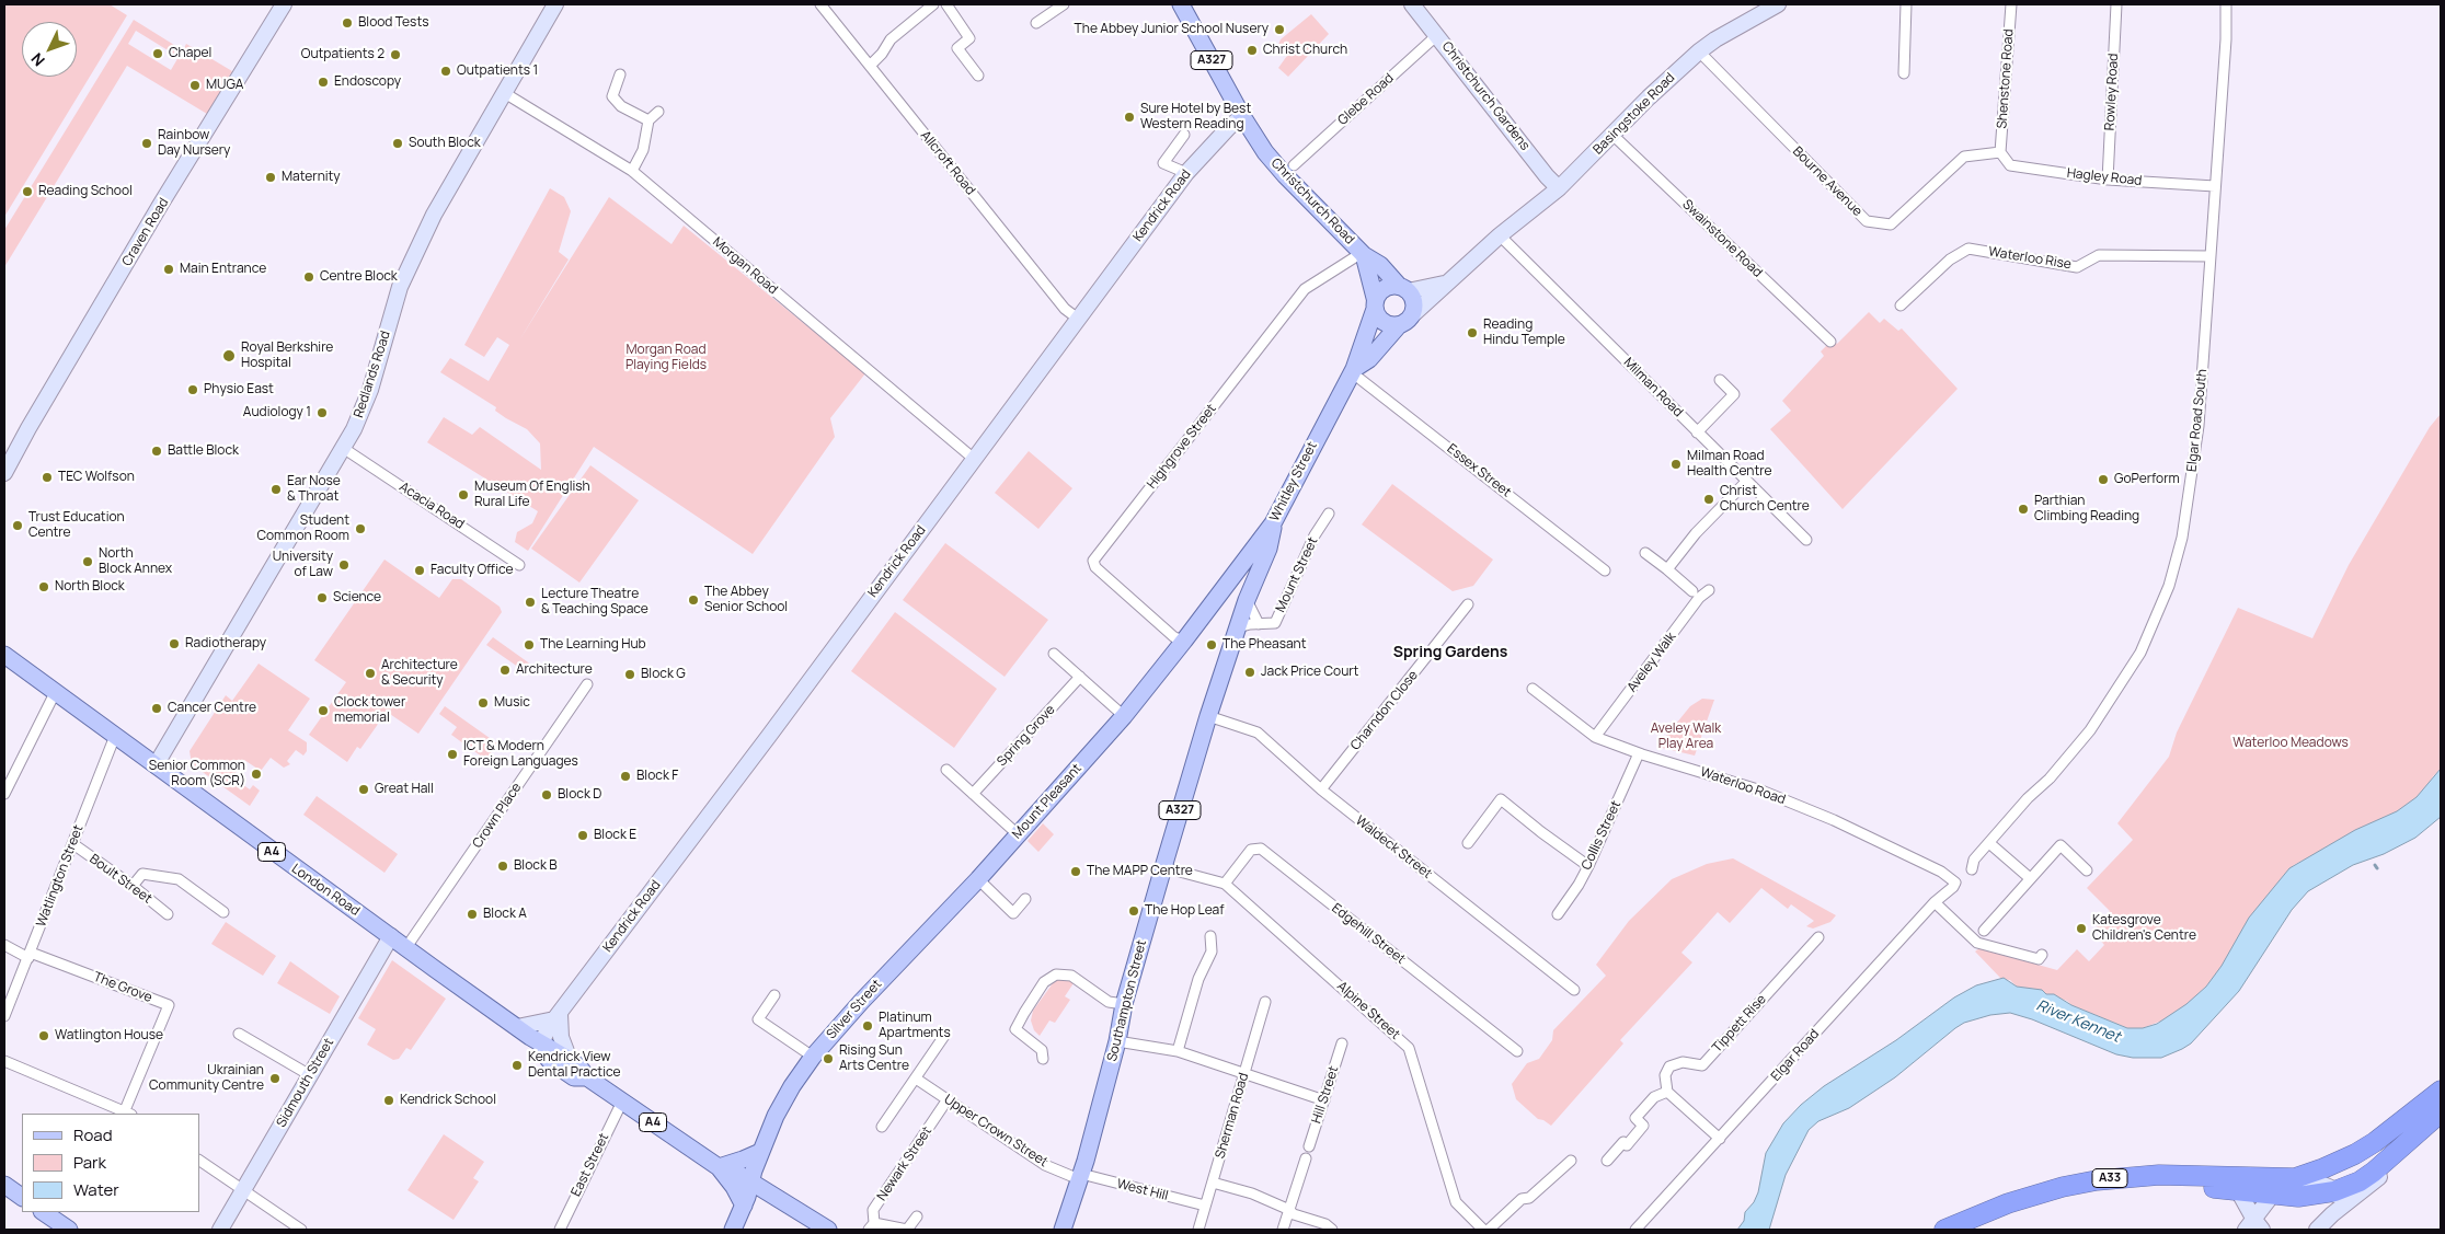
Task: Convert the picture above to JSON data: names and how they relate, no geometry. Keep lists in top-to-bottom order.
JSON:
{
  "streets": {
    "highway": ["A33"],
    "main road": [
      "A327",
      "Christchurch Road",
      "Whitley Street",
      "Mount Pleasant",
      "A4",
      "London Road",
      "Southampton Street",
      "Silver Street"
    ],
    "street": [
      "Shenstone Road",
      "Rowley Road",
      "Christchurch Gardens",
      "Glebe Road",
      "Basingstoke Road",
      "Allcroft Road",
      "Hagley Road",
      "Bourne Avenue",
      "Kendrick Road",
      "Craven Road",
      "Swainstone Road",
      "Waterloo Rise",
      "Morgan Road",
      "Redlands Road",
      "Milman Road",
      "Elgar Road South",
      "Highgrove Street",
      "Essex Street",
      "Acacia Road",
      "Mount Street",
      "Aveley Walk",
      "Charndon Close",
      "Spring Grove",
      "Waterloo Road",
      "Crown Place",
      "Collis Street",
      "Waldeck Street",
      "Watlington Street",
      "Boult Street",
      "Edgehill Street",
      "The Grove",
      "Alpine Street",
      "Tippett Rise",
      "Elgar Road",
      "Sidmouth Street",
      "Hill Street",
      "Sherman Road",
      "Upper Crown Street",
      "Newark Street",
      "East Street",
      "West Hill"
    ]
  },
  "crossings": [
    ["A327", "A4"],
    ["A327", "London Road"],
    ["A327", "Silver Street"],
    ["Shenstone Road", "Hagley Road"],
    ["Shenstone Road", "Bourne Avenue"],
    ["Rowley Road", "Hagley Road"],
    ["Christchurch Gardens", "Glebe Road"],
    ["Christchurch Gardens", "Basingstoke Road"],
    ["Basingstoke Road", "Bourne Avenue"],
    ["Basingstoke Road", "Swainstone Road"],
    ["Basingstoke Road", "Milman Road"],
    ["Allcroft Road", "Kendrick Road"],
    ["Hagley Road", "Bourne Avenue"],
    ["Hagley Road", "Elgar Road South"],
    ["Christchurch Road", "Kendrick Road"],
    ["Christchurch Road", "Highgrove Street"],
    ["Christchurch Road", "Whitley Street"],
    ["Kendrick Road", "Morgan Road"],
    ["Kendrick Road", "London Road"],
    ["Waterloo Rise", "Elgar Road South"],
    ["Morgan Road", "Redlands Road"],
    ["Redlands Road", "Acacia Road"],
    ["Redlands Road", "London Road"],
    ["Highgrove Street", "Whitley Street"],
    ["Highgrove Street", "Mount Pleasant"],
    ["Essex Street", "Whitley Street"],
    ["Whitley Street", "Mount Pleasant"],
    ["Whitley Street", "Southampton Street"],
    ["Mount Street", "Southampton Street"],
    ["Aveley Walk", "Waterloo Road"],
    ["Charndon Close", "Waldeck Street"],
    ["Waterloo Road", "Collis Street"],
    ["Waterloo Road", "Elgar Road"],
    ["Mount Pleasant", "Silver Street"],
    ["Crown Place", "London Road"],
    ["Waldeck Street", "Southampton Street"],
    ["A4", "London Road"],
    ["A4", "Silver Street"],
    ["Watlington Street", "Boult Street"],
    ["Watlington Street", "London Road"],
    ["Watlington Street", "The Grove"],
    ["London Road", "Silver Street"],
    ["London Road", "Sidmouth Street"],
    ["London Road", "East Street"],
    ["Edgehill Street", "Alpine Street"],
    ["Southampton Street", "Alpine Street"],
    ["Southampton Street", "Upper Crown Street"],
    ["Southampton Street", "West Hill"],
    ["Sherman Road", "West Hill"],
    ["Upper Crown Street", "Newark Street"],
    ["Upper Crown Street", "West Hill"]
  ],
  "districts": ["Spring Gardens"],
  "water": ["River Kennet"],
  "parks": ["Morgan Road Playing Fields", "Aveley Walk Play Area", "Waterloo Meadows"],
  "places": [
    "Blood Tests",
    "The Abbey Junior School Nusery",
    "Christ Church",
    "Chapel",
    "Outpatients 2",
    "Outpatients 1",
    "Endoscopy",
    "MUGA",
    "Sure Hotel by Best Western Reading",
    "Rainbow Day Nursery",
    "South Block",
    "Maternity",
    "Reading School",
    "Main Entrance",
    "Centre Block",
    "Reading Hindu Temple",
    "Royal Berkshire Hospital",
    "Physio East",
    "Audiology 1",
    "Battle Block",
    "Milman Road Health Centre",
    "TEC Wolfson",
    "GoPerform",
    "Ear Nose & Throat",
    "Museum Of English Rural Life",
    "Christ Church Centre",
    "Parthian Climbing Reading",
    "Trust Education Centre",
    "Student Common Room",
    "North Block Annex",
    "University of Law",
    "Faculty Office",
    "North Block",
    "Science",
    "The Abbey Senior School",
    "Lecture Theatre & Teaching Space",
    "Radiotherapy",
    "The Learning Hub",
    "The Pheasant",
    "Architecture",
    "Jack Price Court",
    "Architecture & Security",
    "Block G",
    "Music",
    "Cancer Centre",
    "Clock tower memorial",
    "ICT & Modern Foreign Languages",
    "Senior Common Room (SCR)",
    "Block F",
    "Great Hall",
    "Block D",
    "Block E",
    "Block B",
    "The MAPP Centre",
    "The Hop Leaf",
    "Block A",
    "Katesgrove Children's Centre",
    "Platinum Apartments",
    "Watlington House",
    "Rising Sun Arts Centre",
    "Kendrick View Dental Practice",
    "Ukrainian Community Centre",
    "Kendrick School"
  ],
  "legend": ["Road", "Park", "Water"],
  "north": "bottom left"
}
